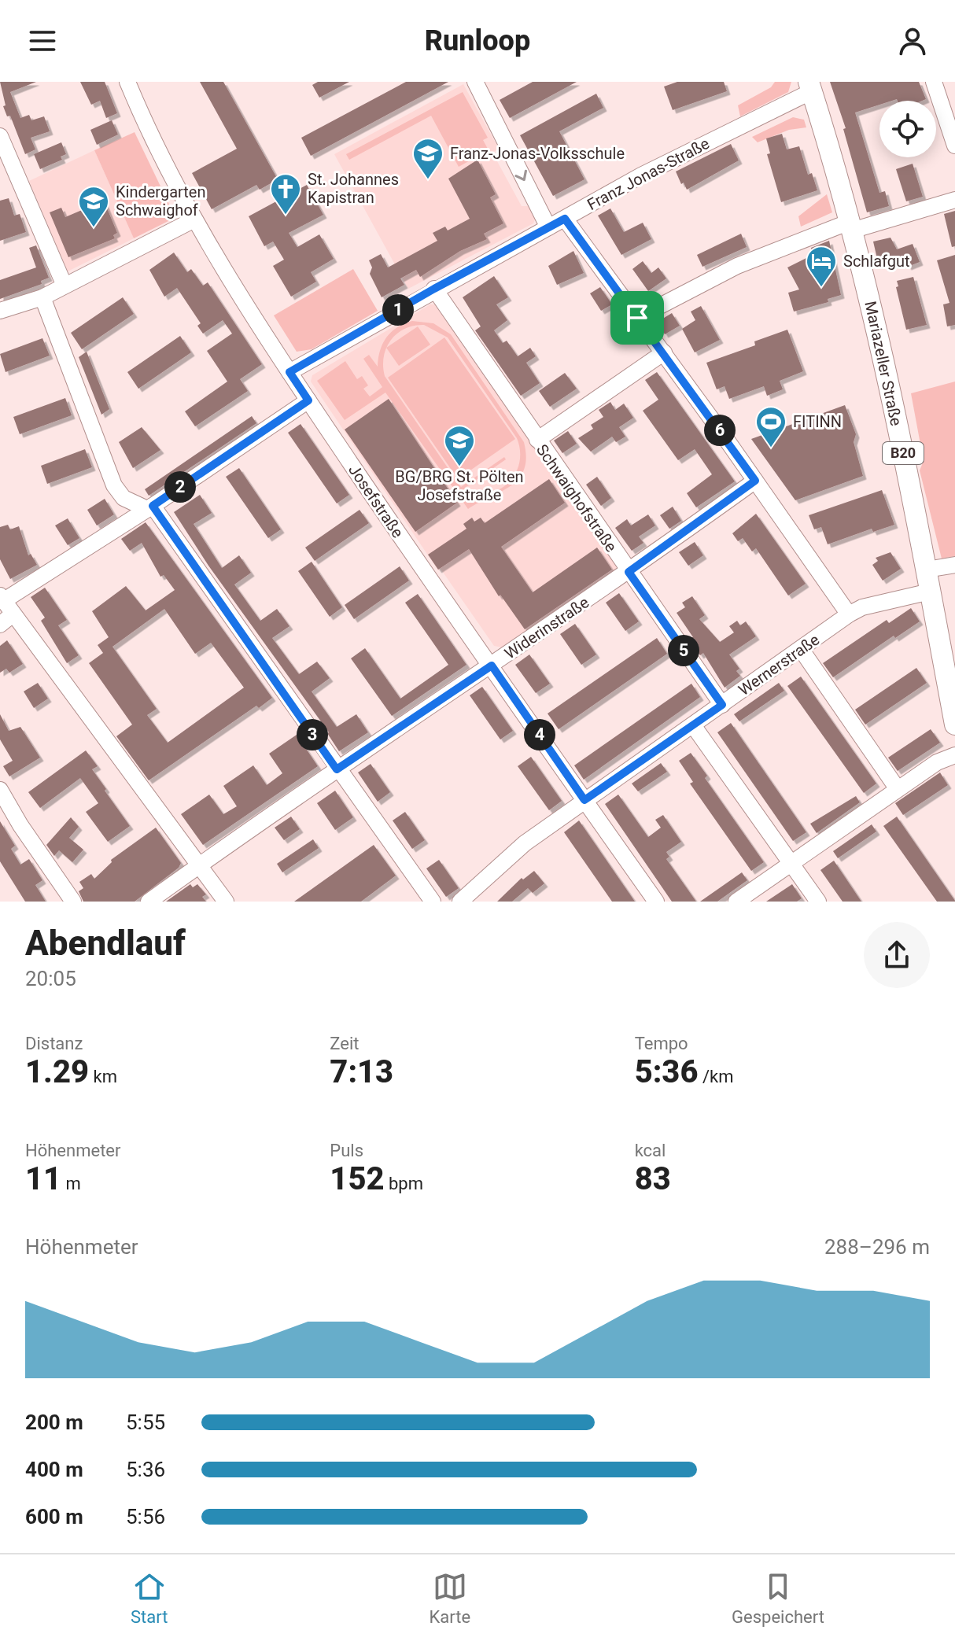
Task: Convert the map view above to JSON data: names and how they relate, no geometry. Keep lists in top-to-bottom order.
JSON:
{
  "streets": {
    "main road": ["Mariazeller Straße", "B20"],
    "street": [
      "Franz Jonas-Straße",
      "Schwaighofstraße",
      "Josefstraße",
      "Widerinstraße",
      "Wernerstraße"
    ]
  },
  "crossings": [
    ["Franz Jonas-Straße", "Mariazeller Straße"],
    ["Franz Jonas-Straße", "Schwaighofstraße"],
    ["Franz Jonas-Straße", "Josefstraße"],
    ["Mariazeller Straße", "Wernerstraße"],
    ["Schwaighofstraße", "Widerinstraße"],
    ["Schwaighofstraße", "Wernerstraße"],
    ["Josefstraße", "Widerinstraße"],
    ["Josefstraße", "Wernerstraße"]
  ],
  "places": {
    "school or university": ["Franz-Jonas-Volksschule", "Kindergarten Schwaighof", "BG/BRG St. Pölten Josefstraße"],
    "church": ["St. Johannes Kapistran"],
    "hotel": ["Schlafgut"],
    "sports": ["FITINN"]
  },
  "page": {
    "header": "Runloop",
    "pins": [
      "1",
      "6",
      "2",
      "5",
      "3",
      "4"
    ],
    "heading": ["Abendlauf", "20:05"],
    "stats": [
      ["Distanz", "1.29 km"],
      ["Zeit", "7:13"],
      ["Tempo", "5:36 /km"],
      ["Höhenmeter", "11 m"],
      ["Puls", "152 bpm"],
      ["kcal", "83"]
    ],
    "chart": ["Höhenmeter", "288–296 m"],
    "list": [
      {
        "name": "200 m",
        "note": "5:55"
      },
      {
        "name": "400 m",
        "note": "5:36"
      },
      {
        "name": "600 m",
        "note": "5:56"
      }
    ],
    "tabs": ["Start", "Karte", "Gespeichert"]
  }
}
